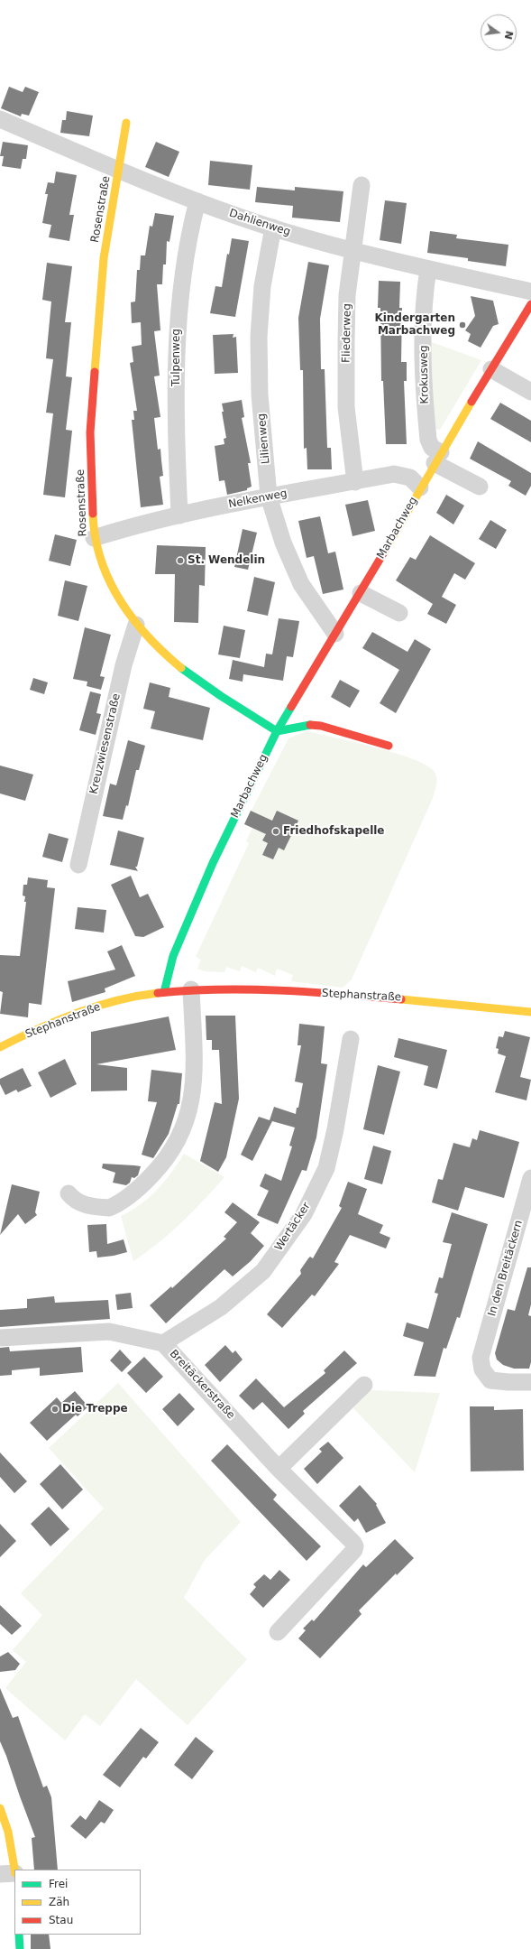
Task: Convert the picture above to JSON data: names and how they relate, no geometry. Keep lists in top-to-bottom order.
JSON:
{
  "streets": {
    "street": [
      "Rosenstraße",
      "Dahlienweg",
      "Fliederweg",
      "Tulpenweg",
      "Krokusweg",
      "Lilienweg",
      "Nelkenweg",
      "Marbachweg",
      "Kreuzwiesenstraße",
      "Stephanstraße",
      "Wertäcker",
      "In den Breitäckern",
      "Breitäckerstraße"
    ]
  },
  "crossings": [
    ["Rosenstraße", "Dahlienweg"],
    ["Rosenstraße", "Nelkenweg"],
    ["Rosenstraße", "Marbachweg"],
    ["Rosenstraße", "Kreuzwiesenstraße"],
    ["Dahlienweg", "Fliederweg"],
    ["Dahlienweg", "Tulpenweg"],
    ["Dahlienweg", "Krokusweg"],
    ["Dahlienweg", "Lilienweg"],
    ["Fliederweg", "Nelkenweg"],
    ["Tulpenweg", "Nelkenweg"],
    ["Krokusweg", "Marbachweg"],
    ["Lilienweg", "Nelkenweg"],
    ["Lilienweg", "Marbachweg"],
    ["Nelkenweg", "Marbachweg"],
    ["Marbachweg", "Stephanstraße"],
    ["Wertäcker", "Breitäckerstraße"]
  ],
  "places": [
    "Kindergarten Marbachweg",
    "St. Wendelin",
    "Friedhofskapelle",
    "Die Treppe"
  ],
  "legend": ["Frei", "Zäh", "Stau"],
  "north": "right"
}
